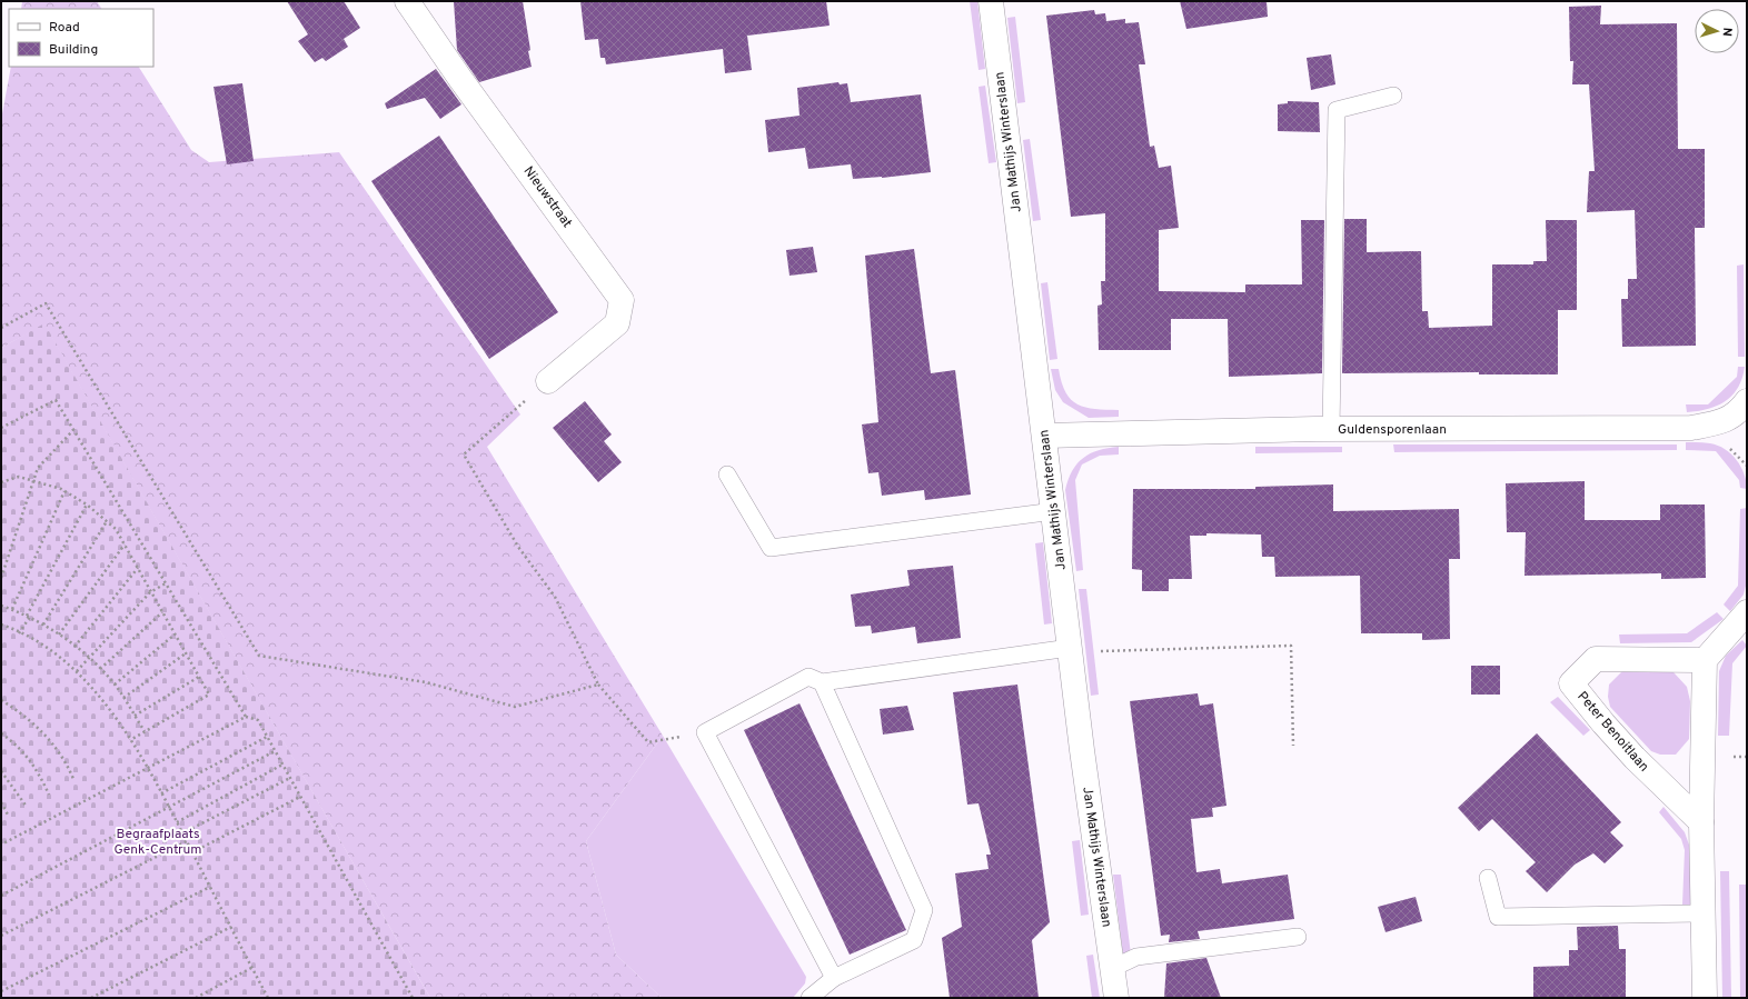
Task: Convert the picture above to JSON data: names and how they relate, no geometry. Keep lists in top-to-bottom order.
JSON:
{
  "streets": {
    "street": [
      "Jan Mathijs Winterslaan",
      "Nieuwstraat",
      "Guldensporenlaan",
      "Peter Benoitlaan"
    ]
  },
  "crossings": [
    ["Jan Mathijs Winterslaan", "Guldensporenlaan"]
  ],
  "parks": ["Begraafplaats Genk-Centrum"],
  "legend": ["Road", "Building"],
  "north": "right"
}
